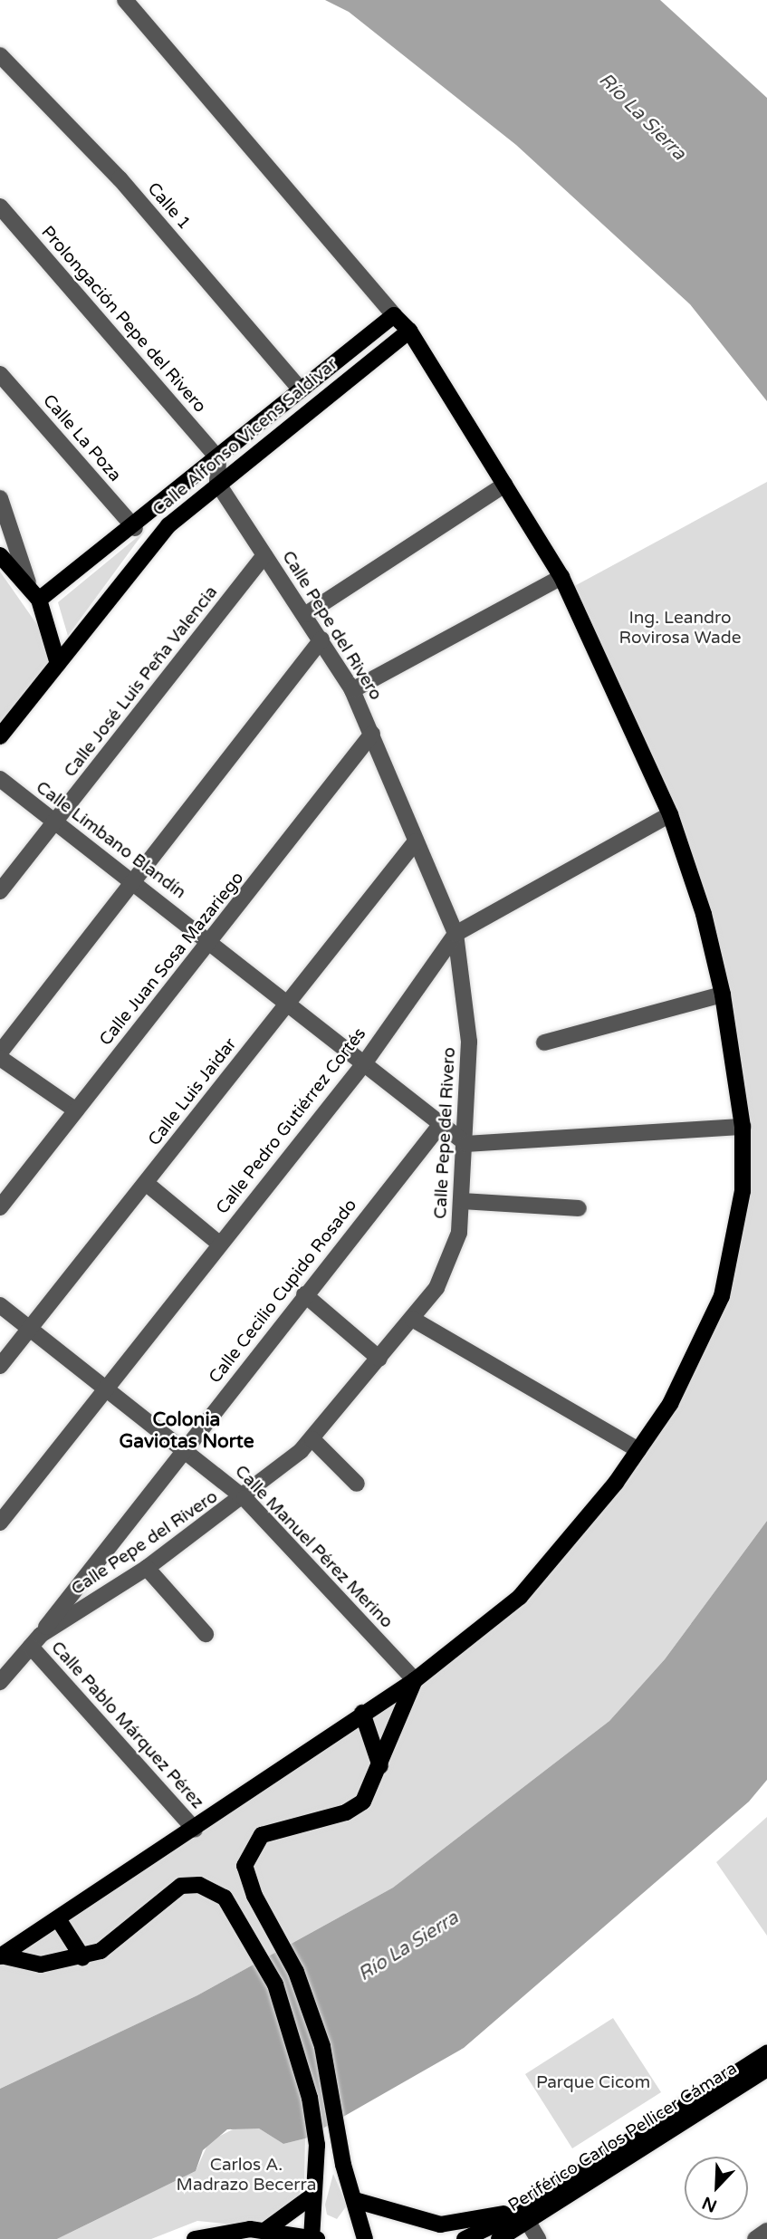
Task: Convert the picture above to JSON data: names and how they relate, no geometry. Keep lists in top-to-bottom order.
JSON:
{
  "streets": {
    "main road": ["Calle Alfonso Vicens Saldivar", "Periférico Carlos Pellicer Cámara"],
    "street": [
      "Calle 1",
      "Prolongación Pepe del Rivero",
      "Calle La Poza",
      "Calle Pepe del Rivero",
      "Calle José Luis Peña Valencia",
      "Calle Limbano Blandín",
      "Calle Juan Sosa Mazariego",
      "Calle Luis Jaidar",
      "Calle Pedro Gutiérrez Cortés",
      "Calle Cecilio Cupido Rosado",
      "Calle Manuel Pérez Merino",
      "Calle Pablo Márquez Pérez"
    ]
  },
  "crossings": [
    ["Calle Alfonso Vicens Saldivar", "Calle Pepe del Rivero"],
    ["Calle Pepe del Rivero", "Calle José Luis Peña Valencia"],
    ["Calle Pepe del Rivero", "Calle Limbano Blandín"],
    ["Calle Pepe del Rivero", "Calle Juan Sosa Mazariego"],
    ["Calle Pepe del Rivero", "Calle Luis Jaidar"],
    ["Calle Pepe del Rivero", "Calle Pedro Gutiérrez Cortés"],
    ["Calle Pepe del Rivero", "Calle Cecilio Cupido Rosado"],
    ["Calle Pepe del Rivero", "Calle Manuel Pérez Merino"],
    ["Calle Pepe del Rivero", "Calle Pablo Márquez Pérez"],
    ["Calle José Luis Peña Valencia", "Calle Limbano Blandín"],
    ["Calle Limbano Blandín", "Calle Juan Sosa Mazariego"],
    ["Calle Limbano Blandín", "Calle Luis Jaidar"],
    ["Calle Limbano Blandín", "Calle Pedro Gutiérrez Cortés"],
    ["Calle Limbano Blandín", "Calle Cecilio Cupido Rosado"],
    ["Calle Luis Jaidar", "Calle Manuel Pérez Merino"],
    ["Calle Pedro Gutiérrez Cortés", "Calle Manuel Pérez Merino"],
    ["Calle Cecilio Cupido Rosado", "Calle Manuel Pérez Merino"],
    ["Calle Cecilio Cupido Rosado", "Calle Pablo Márquez Pérez"]
  ],
  "districts": ["Colonia Gaviotas Norte"],
  "water": ["Río La Sierra"],
  "parks": ["Ing. Leandro Rovirosa Wade", "Parque Cicom", "Carlos A. Madrazo Becerra"],
  "north": "bottom left"
}
